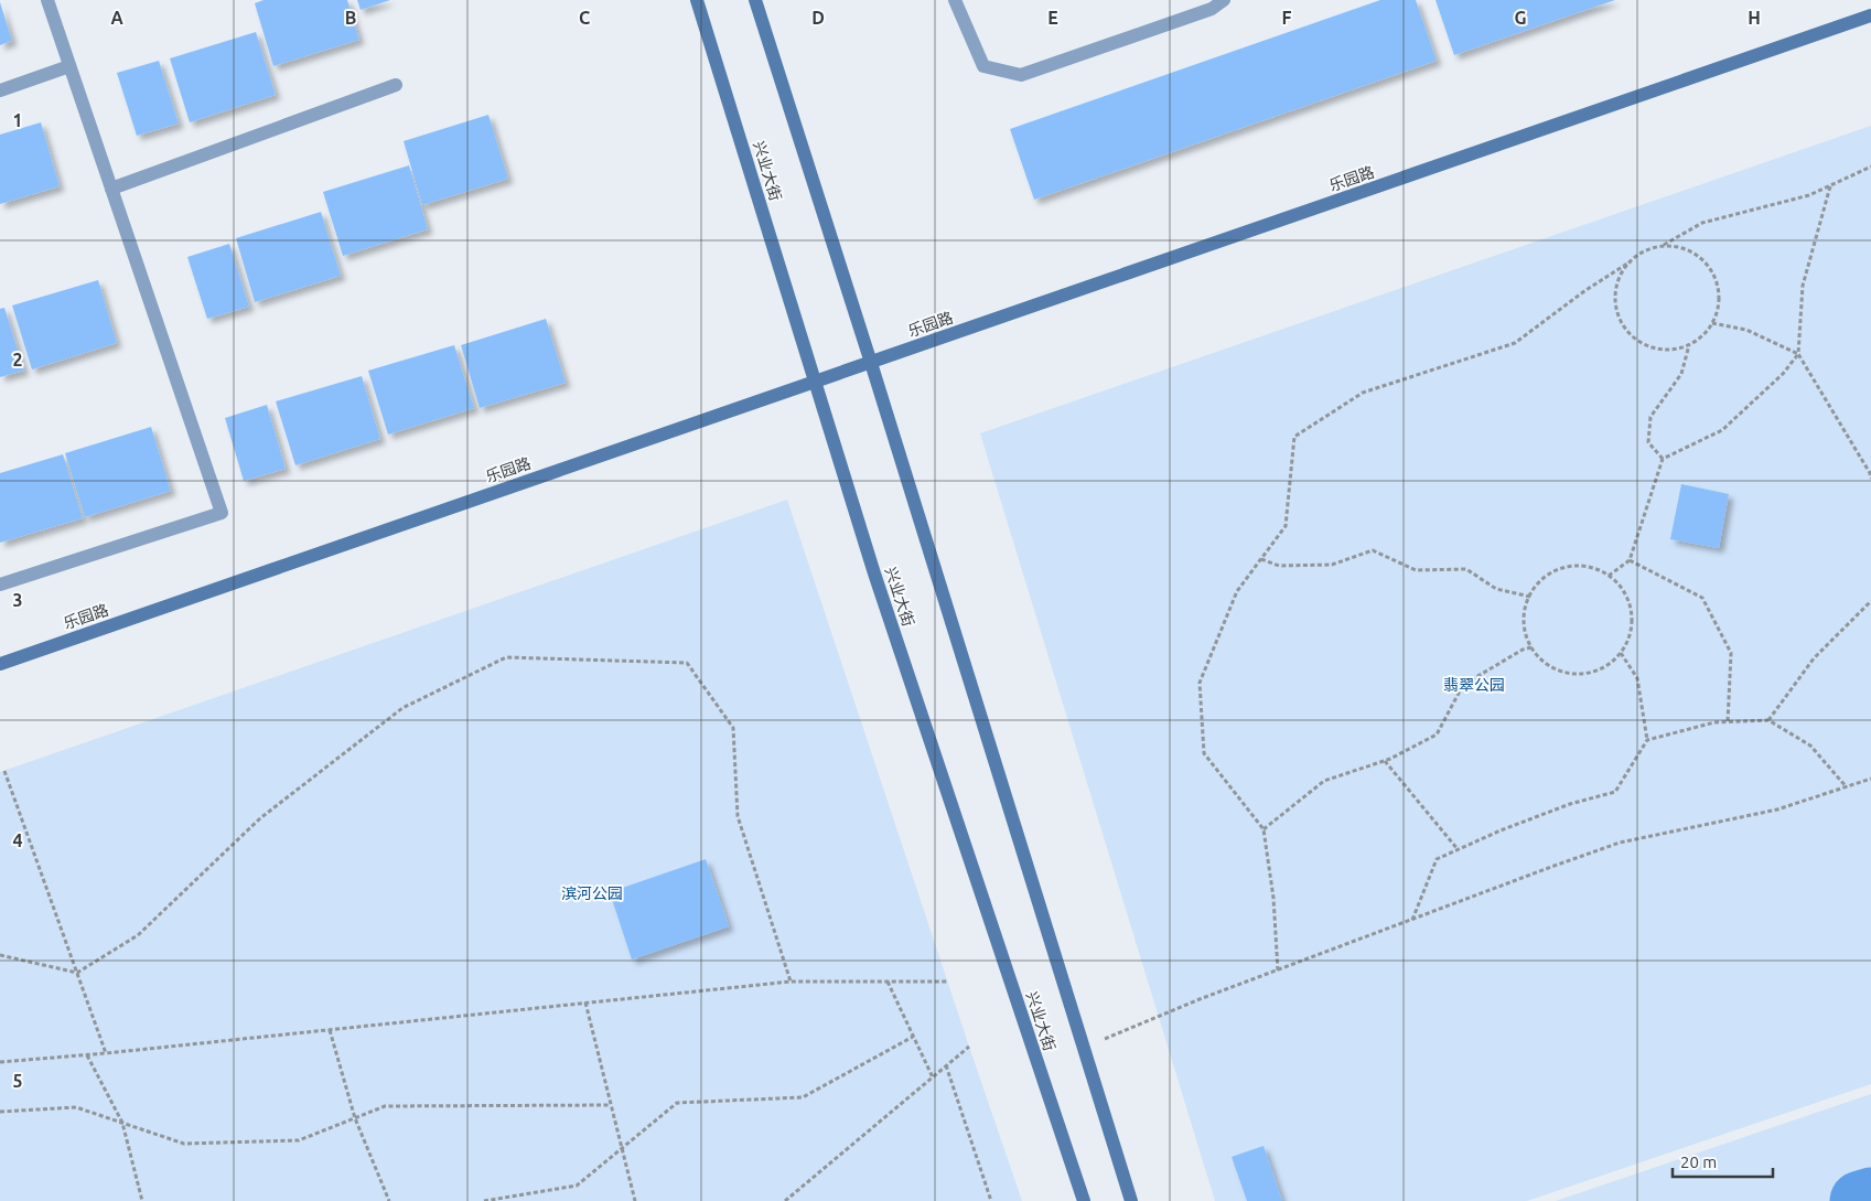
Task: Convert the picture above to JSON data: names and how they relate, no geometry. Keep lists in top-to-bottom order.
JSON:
{
  "streets": {
    "main road": ["兴业大街", "乐园路"]
  },
  "crossings": [
    ["兴业大街", "乐园路"]
  ],
  "parks": ["翡翠公园", "滨河公园"],
  "scale_bar": "20 m",
  "grid": {
    "columns": [
      "A",
      "B",
      "C",
      "D",
      "E",
      "F",
      "G",
      "H"
    ],
    "rows": [
      "1",
      "2",
      "3",
      "4",
      "5"
    ]
  }
}
